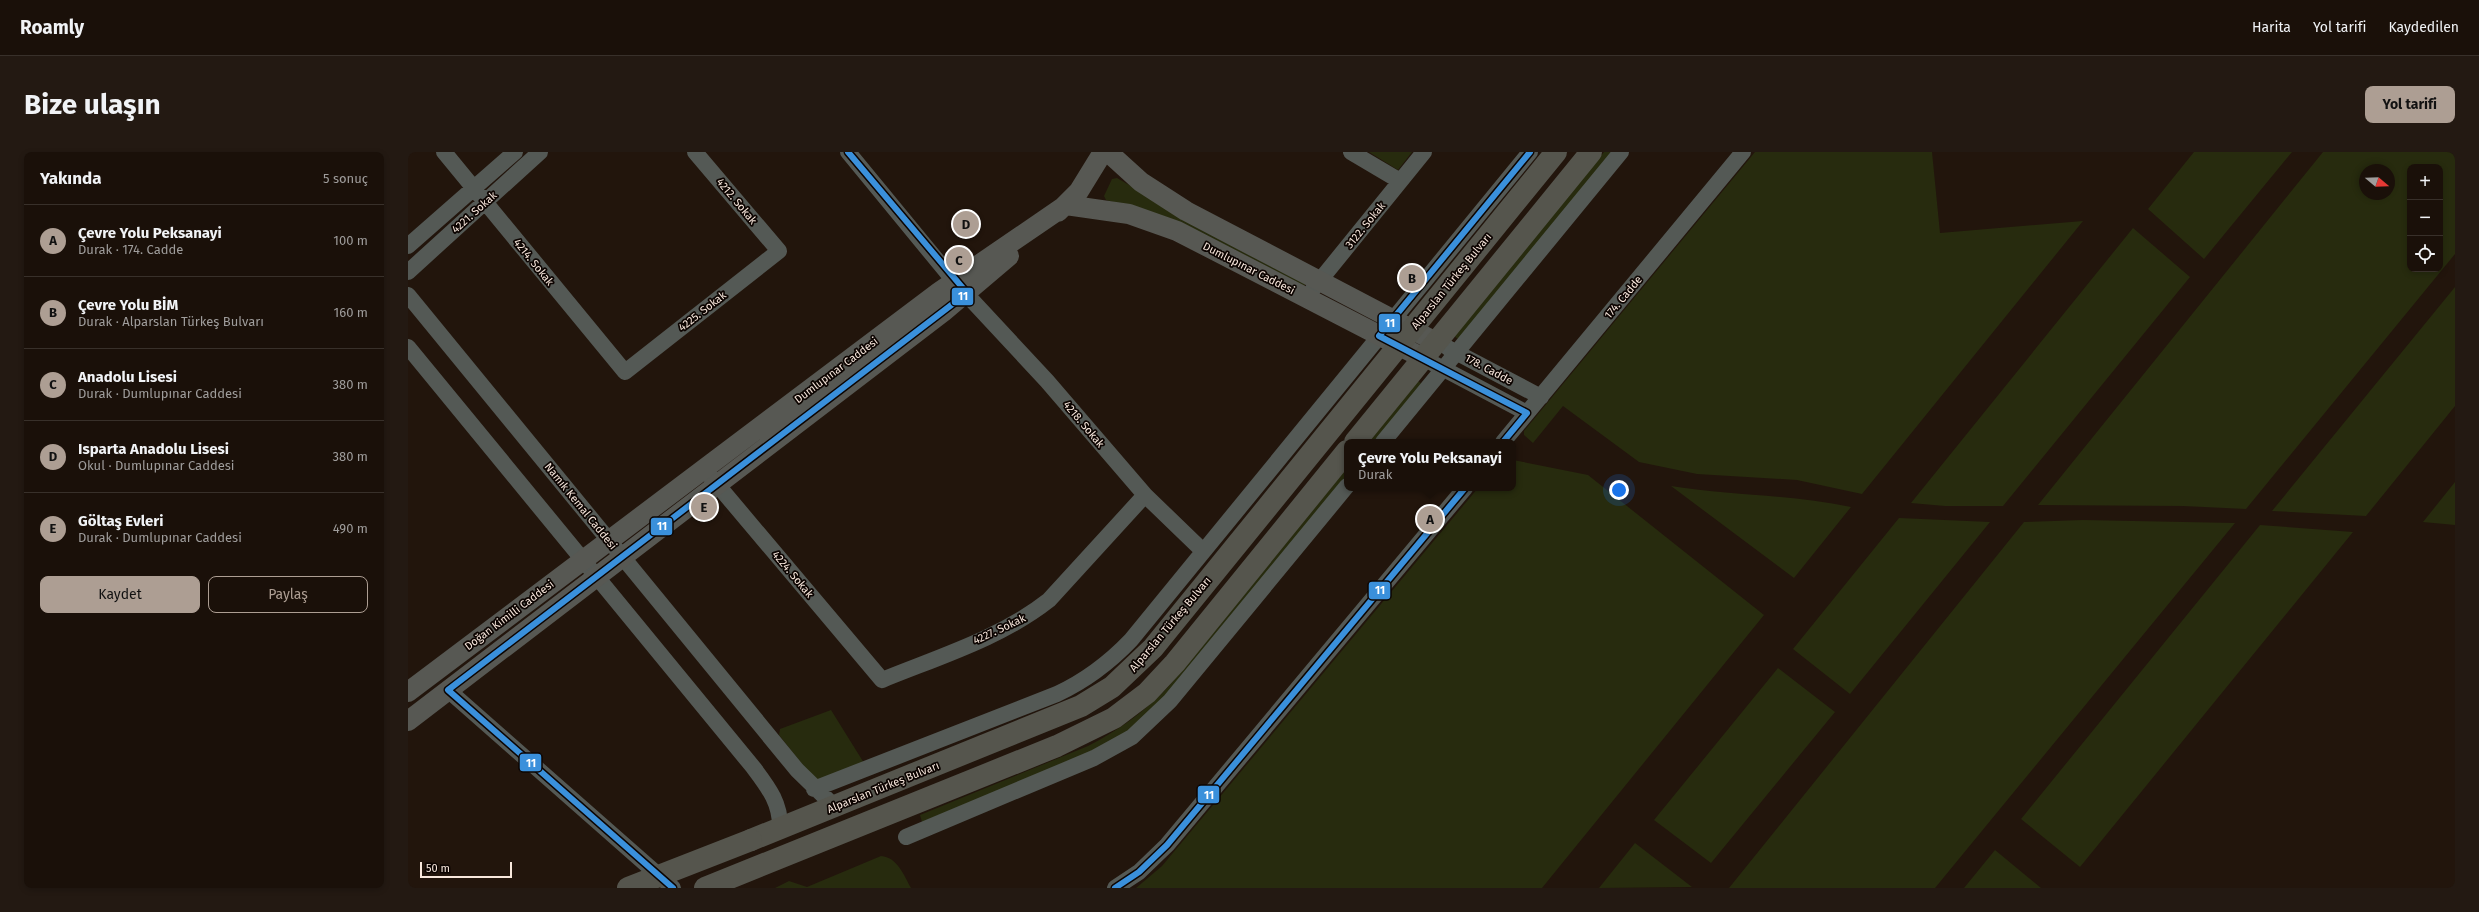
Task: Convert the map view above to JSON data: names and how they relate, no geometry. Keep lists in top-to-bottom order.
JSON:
{
  "streets": {
    "highway": ["Alparslan Türkeş Bulvarı"],
    "main road": ["Dumlupınar Caddesi", "Doğan Kimilli Caddesi"],
    "street": [
      "4212. Sokak",
      "4221. Sokak",
      "3122. Sokak",
      "4214. Sokak",
      "174. Cadde",
      "4225. Sokak",
      "178. Cadde",
      "4218. Sokak",
      "Namık Kemal Caddesi",
      "4224. Sokak",
      "4227. Sokak"
    ]
  },
  "crossings": [
    ["4212. Sokak", "4225. Sokak"],
    ["4221. Sokak", "4214. Sokak"],
    ["3122. Sokak", "Dumlupınar Caddesi"],
    ["4214. Sokak", "4225. Sokak"],
    ["Dumlupınar Caddesi", "Alparslan Türkeş Bulvarı"],
    ["Dumlupınar Caddesi", "178. Cadde"],
    ["Dumlupınar Caddesi", "4218. Sokak"],
    ["Dumlupınar Caddesi", "Namık Kemal Caddesi"],
    ["Dumlupınar Caddesi", "4224. Sokak"],
    ["Dumlupınar Caddesi", "Doğan Kimilli Caddesi"],
    ["Alparslan Türkeş Bulvarı", "Namık Kemal Caddesi"],
    ["174. Cadde", "178. Cadde"],
    ["4218. Sokak", "4227. Sokak"],
    ["Namık Kemal Caddesi", "Doğan Kimilli Caddesi"],
    ["4224. Sokak", "4227. Sokak"]
  ],
  "lines": ["transit line 11"],
  "scale_bar": "50 m",
  "north": "right",
  "page": {
    "header": "Roamly",
    "nav": ["Harita", "Yol tarifi", "Kaydedilen"],
    "buttons": [
      "Yol tarifi",
      ["Kaydet", "Paylaş"]
    ],
    "title": "Bize ulaşın",
    "heading": ["Yakında", "5 sonuç"],
    "map_buttons": ["+", "−"],
    "list": [
      {
        "mark": "A",
        "name": "Çevre Yolu Peksanayi",
        "note": "Durak · 174. Cadde",
        "value": "100 m"
      },
      {
        "mark": "B",
        "name": "Çevre Yolu BİM",
        "note": "Durak · Alparslan Türkeş Bulvarı",
        "value": "160 m"
      },
      {
        "mark": "C",
        "name": "Anadolu Lisesi",
        "note": "Durak · Dumlupınar Caddesi",
        "value": "380 m"
      },
      {
        "mark": "D",
        "name": "Isparta Anadolu Lisesi",
        "note": "Okul · Dumlupınar Caddesi",
        "value": "380 m"
      },
      {
        "mark": "E",
        "name": "Göltaş Evleri",
        "note": "Durak · Dumlupınar Caddesi",
        "value": "490 m"
      }
    ],
    "pins": [
      "D",
      "C",
      "B",
      "E",
      "A"
    ],
    "popup": ["Çevre Yolu Peksanayi", "Durak"],
    "scale": "50 m"
  }
}
